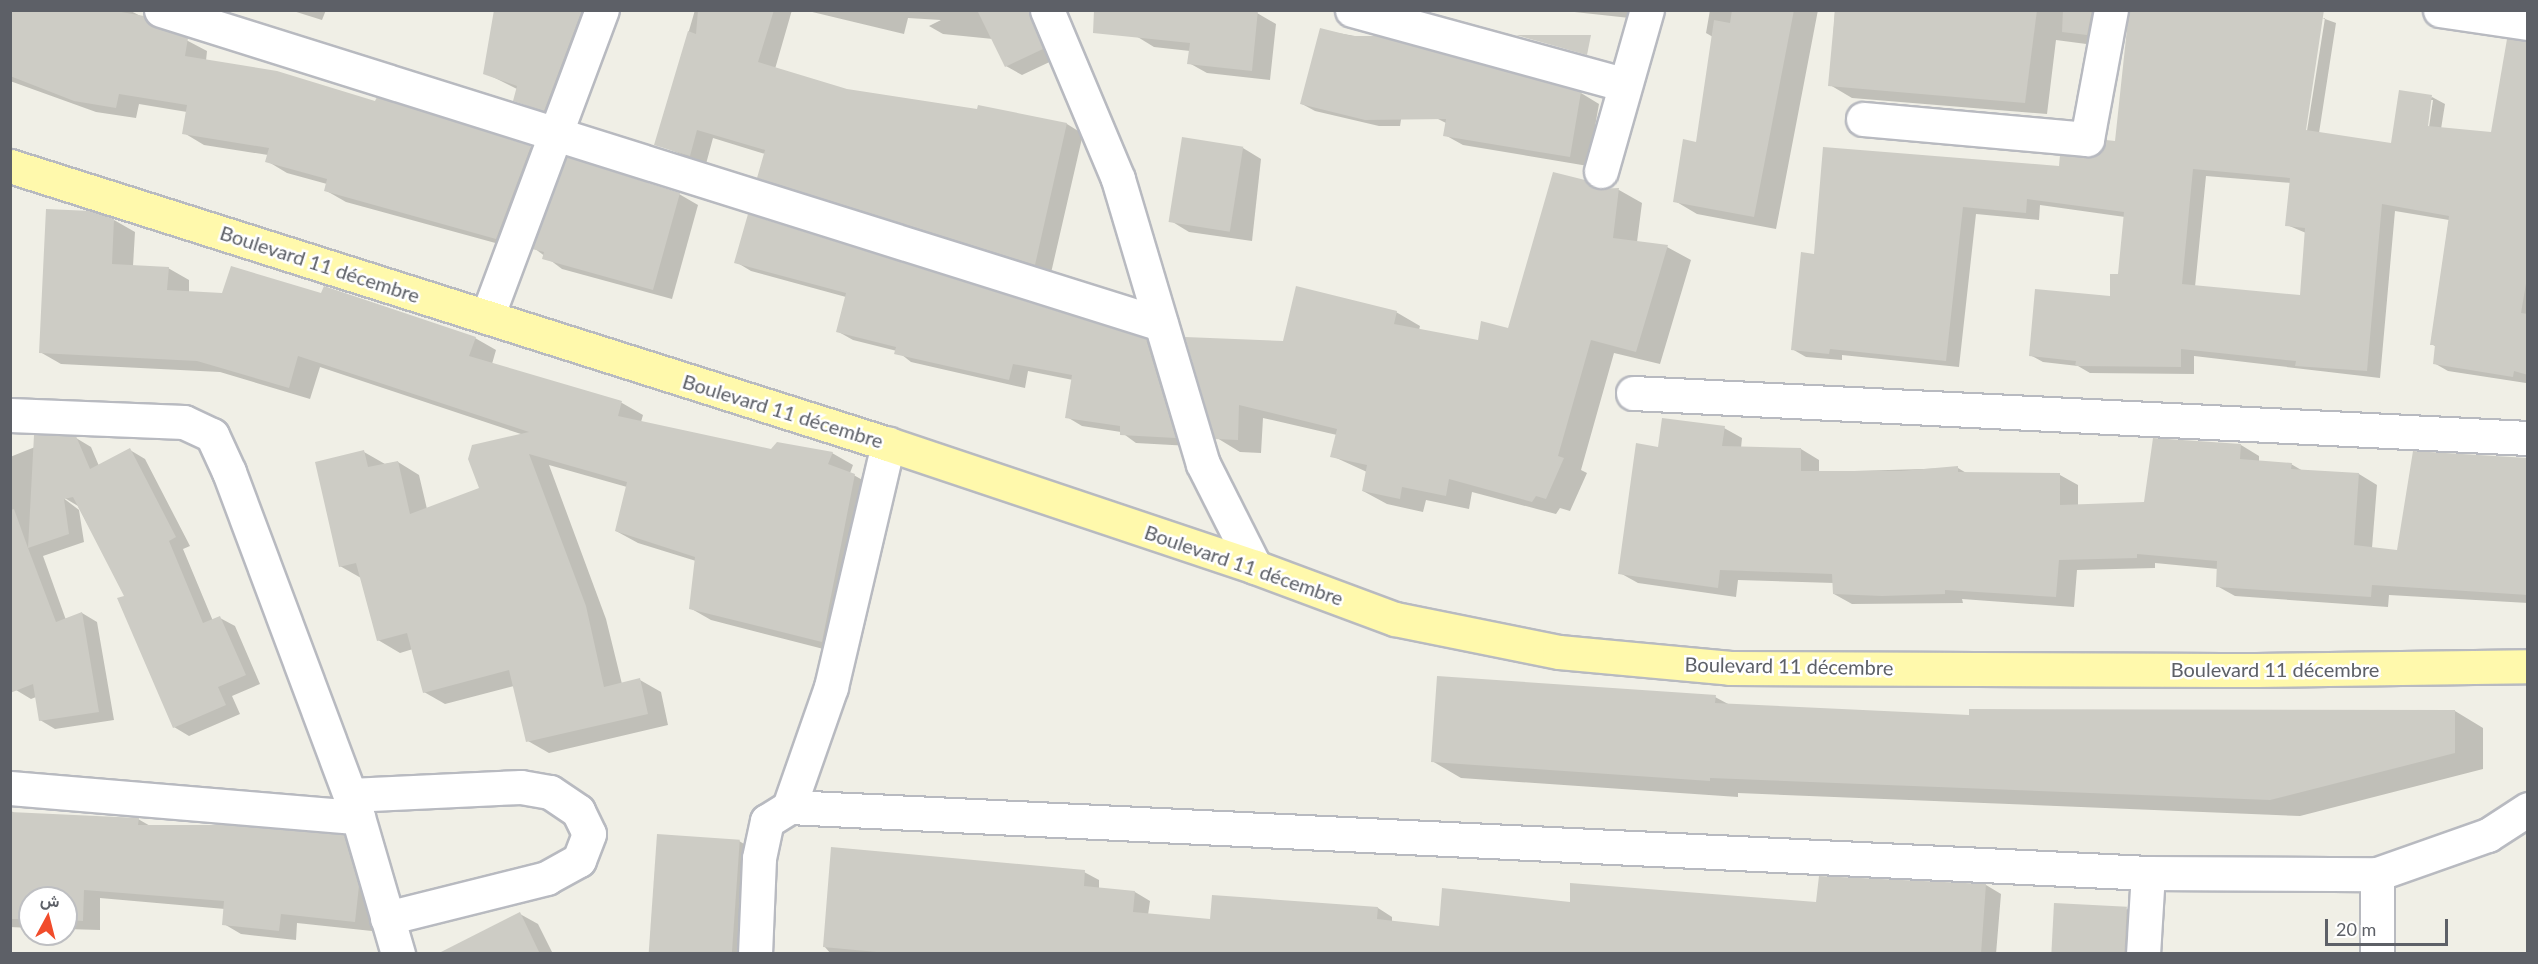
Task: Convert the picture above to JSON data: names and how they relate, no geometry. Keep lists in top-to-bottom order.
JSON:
{
  "streets": {
    "main road": ["Boulevard 11 décembre"]
  },
  "scale_bar": "20 m",
  "north": "top"
}
